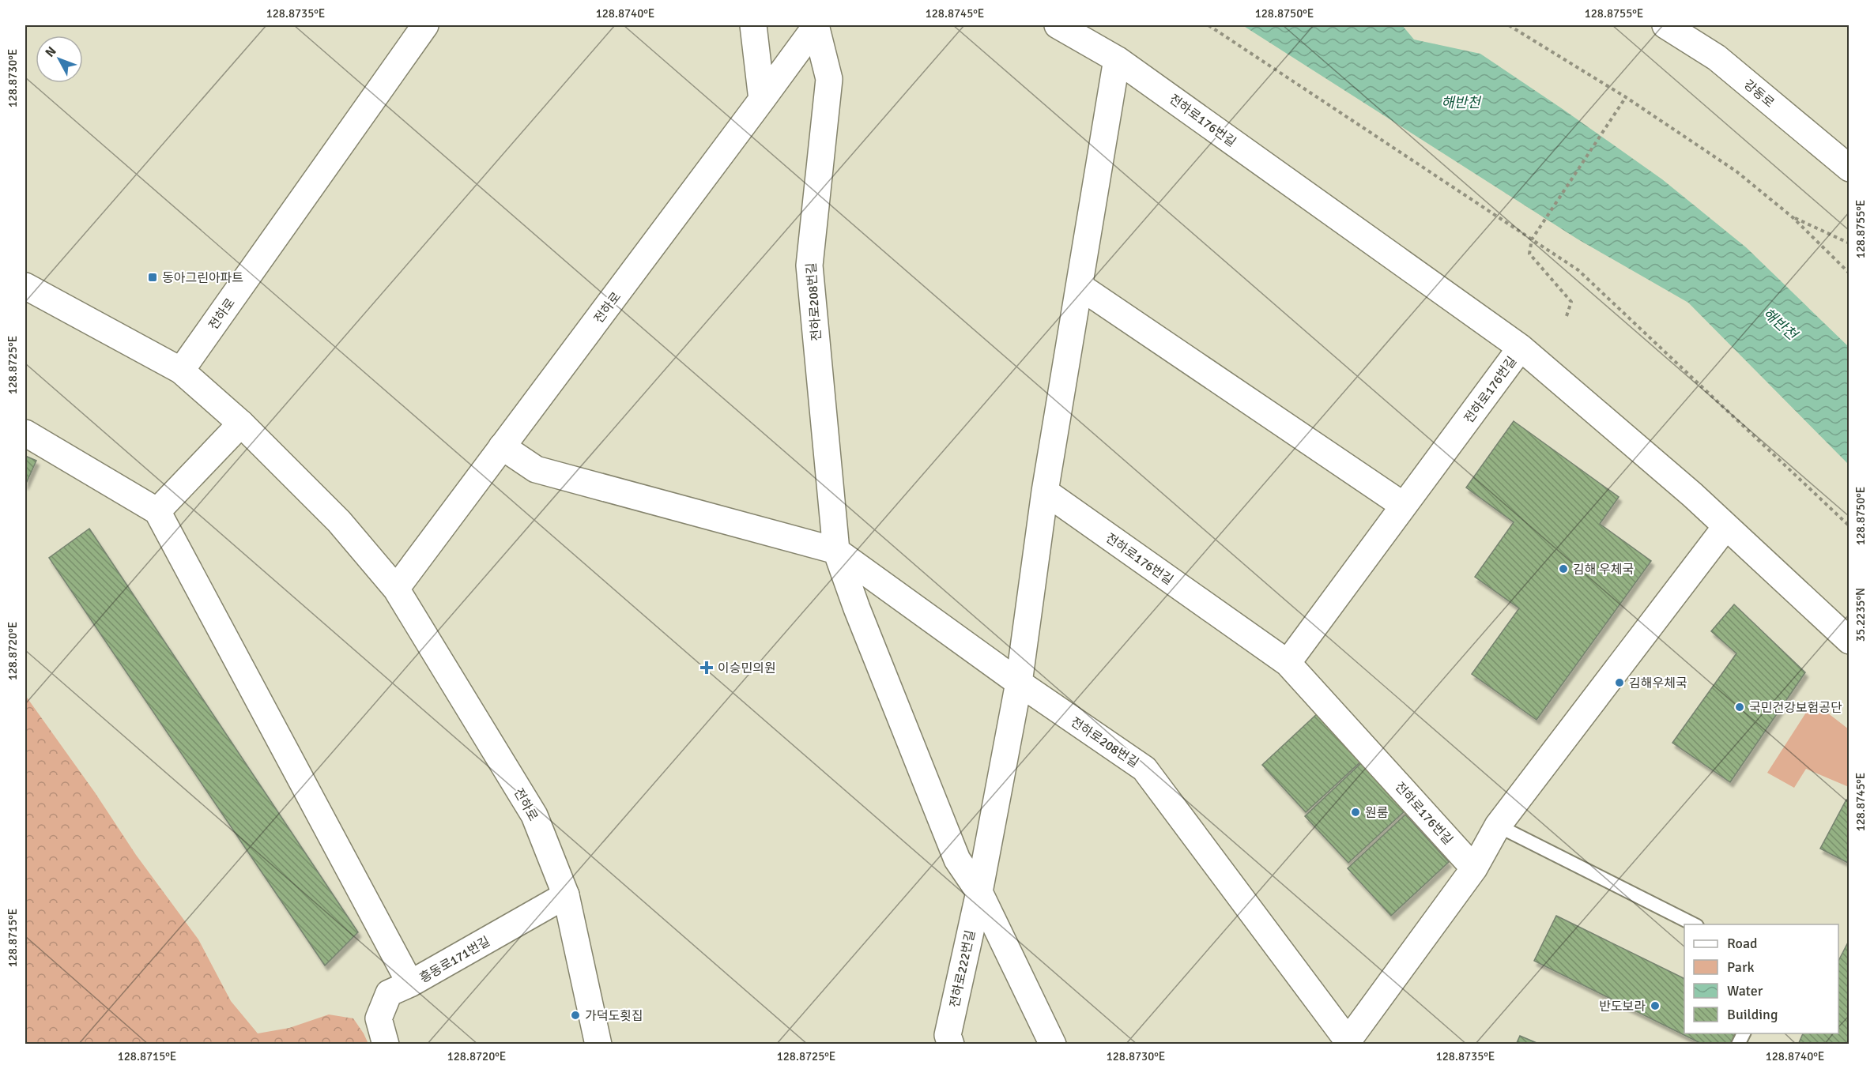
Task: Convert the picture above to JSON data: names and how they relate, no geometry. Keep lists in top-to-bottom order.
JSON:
{
  "streets": {
    "street": [
      "강동로",
      "전하로176번길",
      "전하로208번길",
      "전하로",
      "흥동로171번길",
      "전하로222번길"
    ]
  },
  "crossings": [
    ["전하로176번길", "전하로208번길"],
    ["전하로208번길", "전하로"],
    ["전하로208번길", "전하로222번길"],
    ["전하로", "흥동로171번길"]
  ],
  "water": ["해반천"],
  "places": {
    "transit": ["동아그린아파트"],
    "other": [
      "김해 우체국",
      "김해우체국",
      "국민건강보험공단",
      "원룸",
      "반도보라",
      "가덕도횟집"
    ],
    "health": ["이승민의원"]
  },
  "legend": [
    "Road",
    "Park",
    "Water",
    "Building"
  ],
  "north": "top left",
  "coordinates": [
    "128.8735°E",
    "128.8740°E",
    "128.8745°E",
    "128.8750°E",
    "128.8755°E",
    "128.8730°E",
    "128.8725°E",
    "35.2235°N",
    "128.8720°E",
    "128.8715°E"
  ]
}
